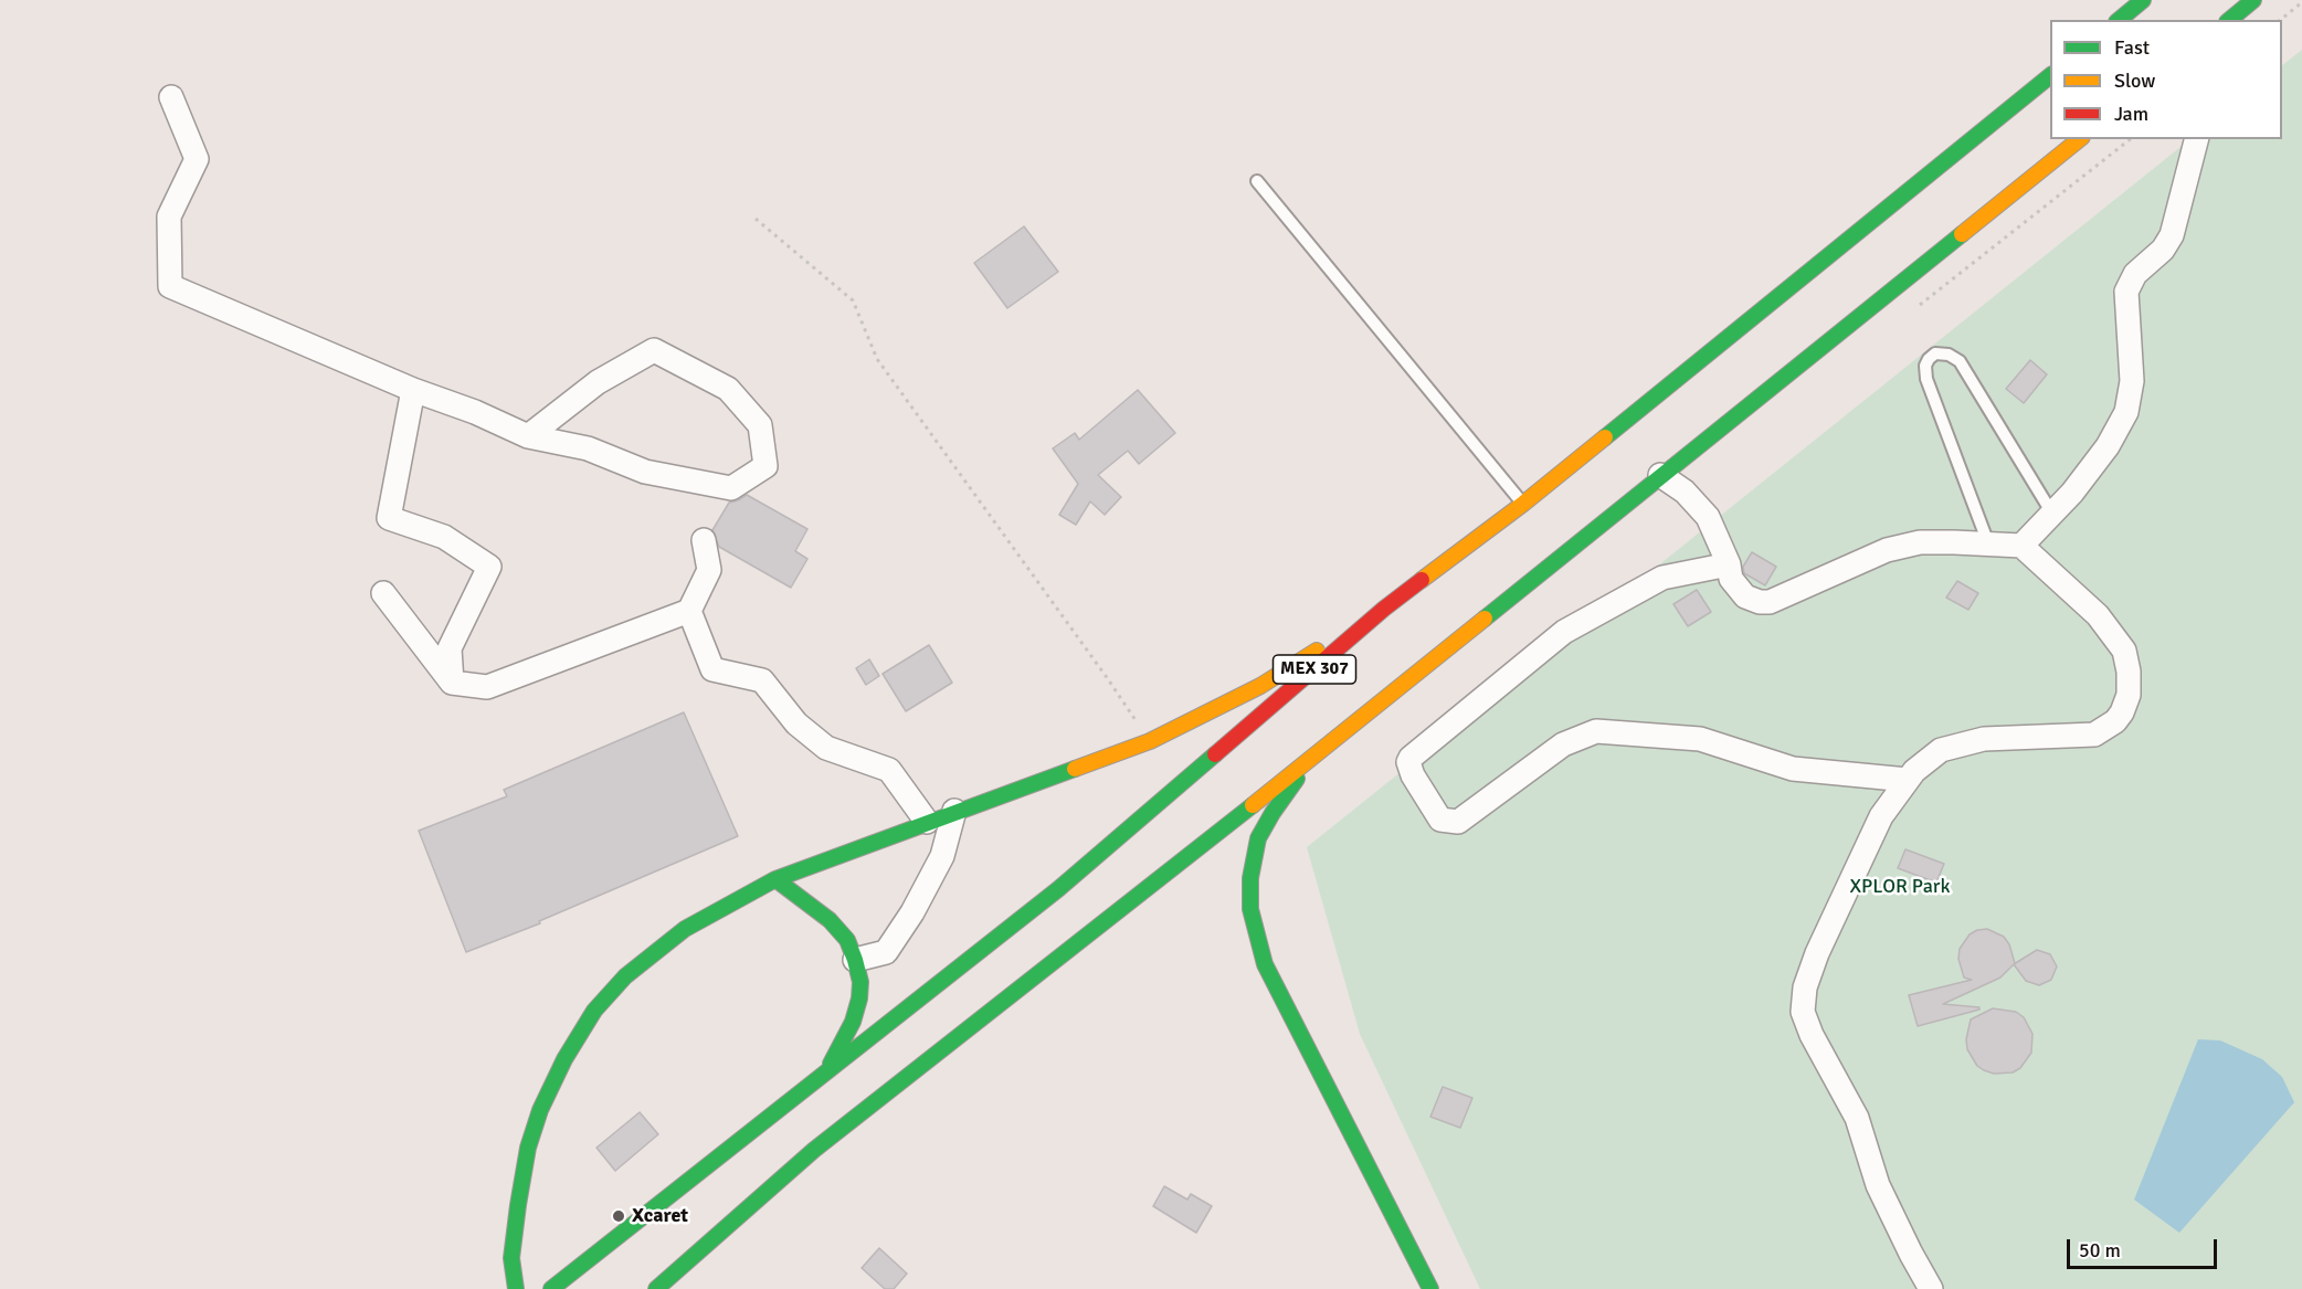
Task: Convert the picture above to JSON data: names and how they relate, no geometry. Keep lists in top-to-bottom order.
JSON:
{
  "streets": {
    "main road": ["MEX 307"]
  },
  "parks": ["XPLOR Park"],
  "places": ["Xcaret"],
  "legend": ["Fast", "Slow", "Jam"],
  "scale_bar": "50 m"
}
